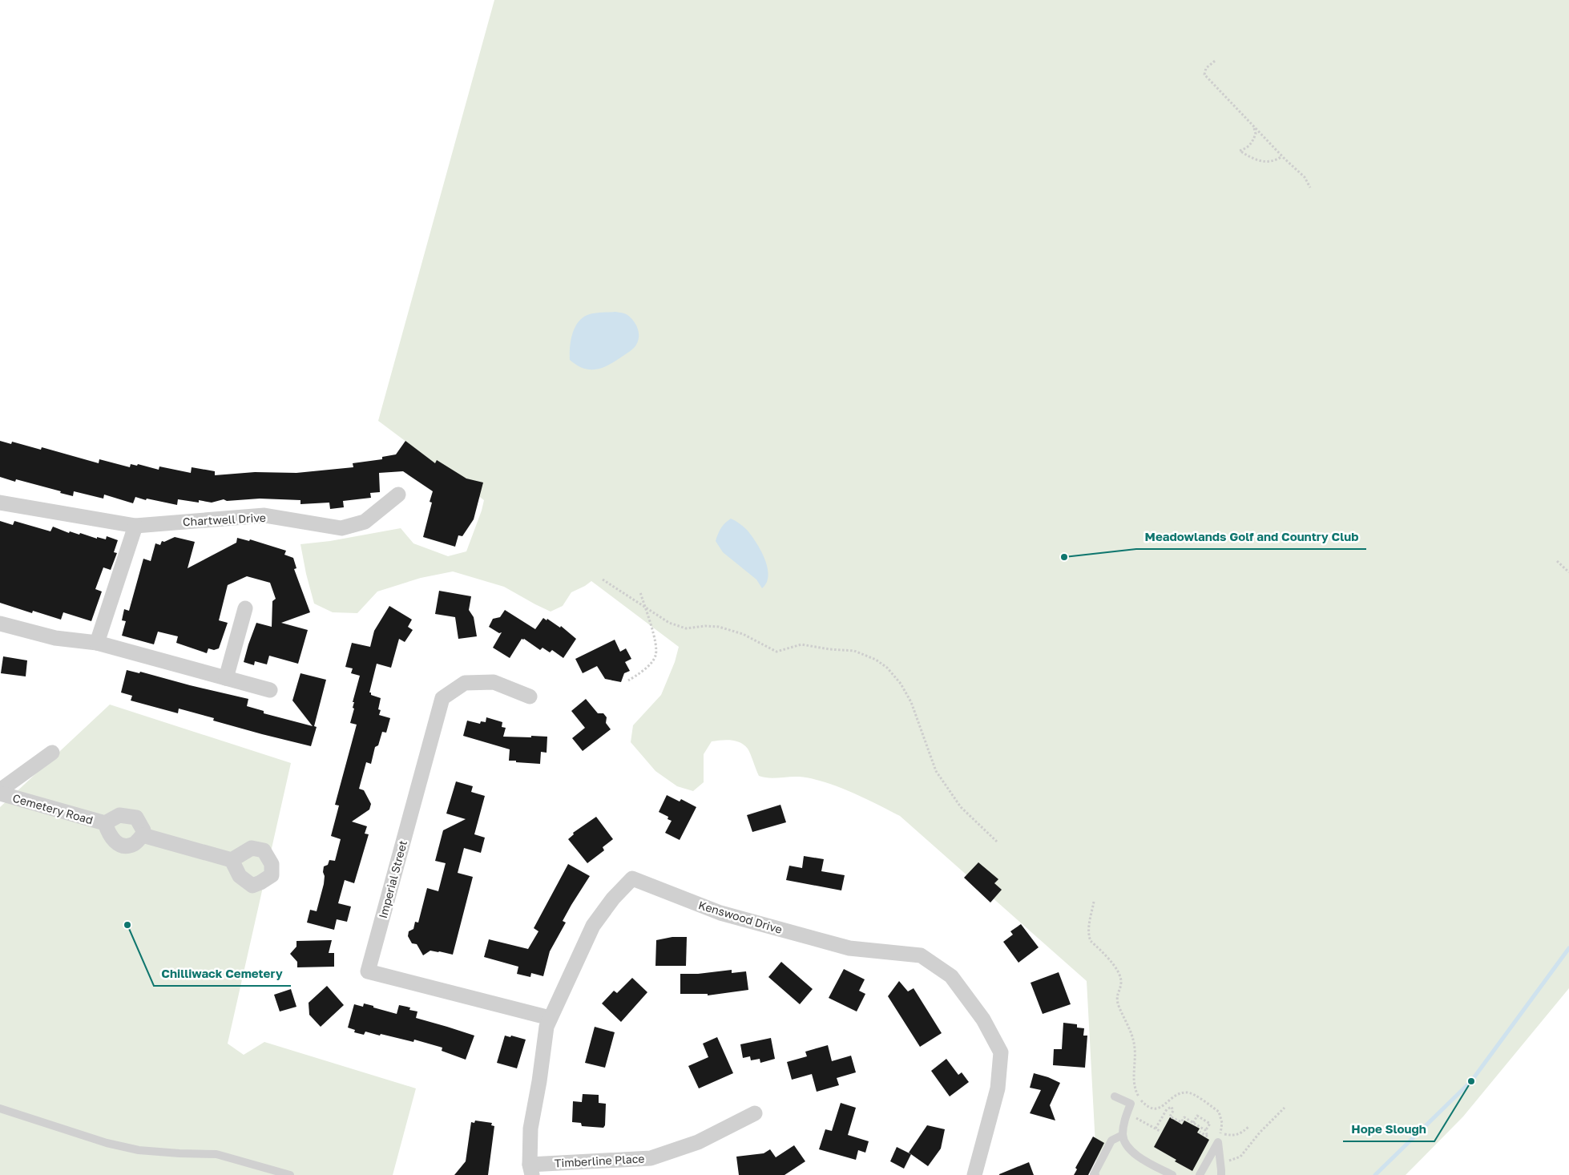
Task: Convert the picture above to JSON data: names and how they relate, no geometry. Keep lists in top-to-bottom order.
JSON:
{
  "streets": {
    "street": [
      "Chartwell Drive",
      "Cemetery Road",
      "Imperial Street",
      "Kenswood Drive",
      "Timberline Place"
    ]
  },
  "crossings": [
    ["Imperial Street", "Kenswood Drive"],
    ["Kenswood Drive", "Timberline Place"]
  ],
  "places": ["Meadowlands Golf and Country Club", "Chilliwack Cemetery", "Hope Slough"]
}
